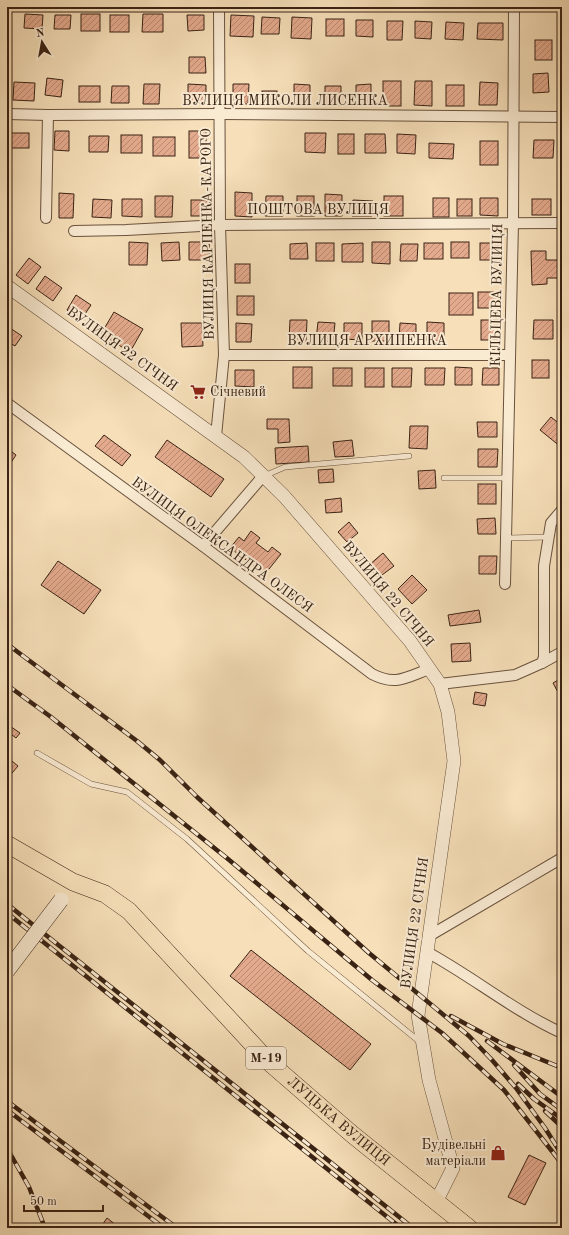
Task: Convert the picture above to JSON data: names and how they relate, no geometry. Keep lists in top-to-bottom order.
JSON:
{
  "streets": {
    "highway": ["М-19", "ЛУЦЬКА ВУЛИЦЯ"],
    "street": [
      "ВУЛИЦЯ МИКОЛИ ЛИСЕНКА",
      "ПОШТОВА ВУЛИЦЯ",
      "ВУЛИЦЯ КАРПЕНКА-КАРОГО",
      "КІЛЬЦЕВА ВУЛИЦЯ",
      "ВУЛИЦЯ АРХИПЕНКА",
      "ВУЛИЦЯ 22 СІЧНЯ",
      "ВУЛИЦЯ ОЛЕКСАНДРА ОЛЕСЯ"
    ]
  },
  "crossings": [
    ["ВУЛИЦЯ МИКОЛИ ЛИСЕНКА", "ВУЛИЦЯ КАРПЕНКА-КАРОГО"],
    ["ВУЛИЦЯ МИКОЛИ ЛИСЕНКА", "КІЛЬЦЕВА ВУЛИЦЯ"],
    ["ПОШТОВА ВУЛИЦЯ", "ВУЛИЦЯ КАРПЕНКА-КАРОГО"],
    ["ПОШТОВА ВУЛИЦЯ", "КІЛЬЦЕВА ВУЛИЦЯ"],
    ["ВУЛИЦЯ КАРПЕНКА-КАРОГО", "ВУЛИЦЯ АРХИПЕНКА"],
    ["ВУЛИЦЯ КАРПЕНКА-КАРОГО", "ВУЛИЦЯ 22 СІЧНЯ"],
    ["КІЛЬЦЕВА ВУЛИЦЯ", "ВУЛИЦЯ АРХИПЕНКА"],
    ["ВУЛИЦЯ 22 СІЧНЯ", "ВУЛИЦЯ ОЛЕКСАНДРА ОЛЕСЯ"],
    ["ВУЛИЦЯ 22 СІЧНЯ", "ЛУЦЬКА ВУЛИЦЯ"]
  ],
  "places": {
    "supermarket": ["Січневий"],
    "shop": ["Будівельні матеріали"]
  },
  "scale_bar": "50 m",
  "north": "top"
}
